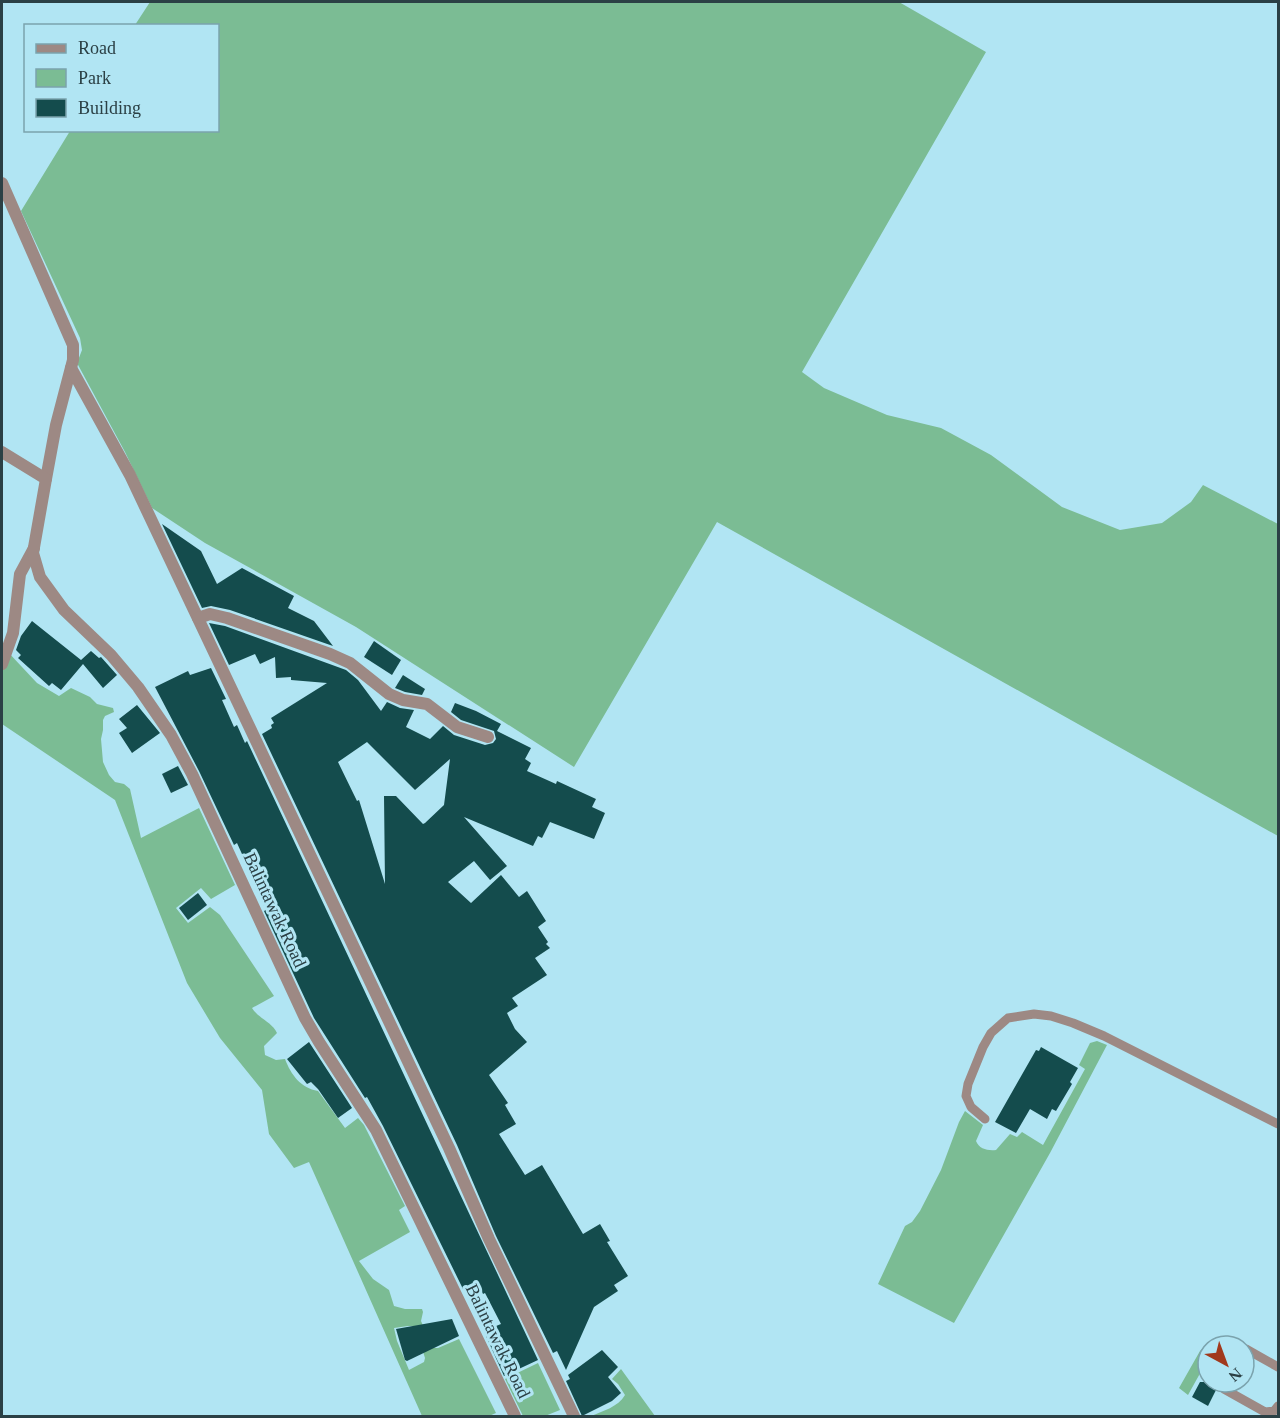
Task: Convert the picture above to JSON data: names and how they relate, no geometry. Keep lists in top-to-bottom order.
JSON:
{
  "streets": {
    "street": ["Balintawak Road"]
  },
  "legend": ["Road", "Park", "Building"],
  "north": "bottom right"
}
